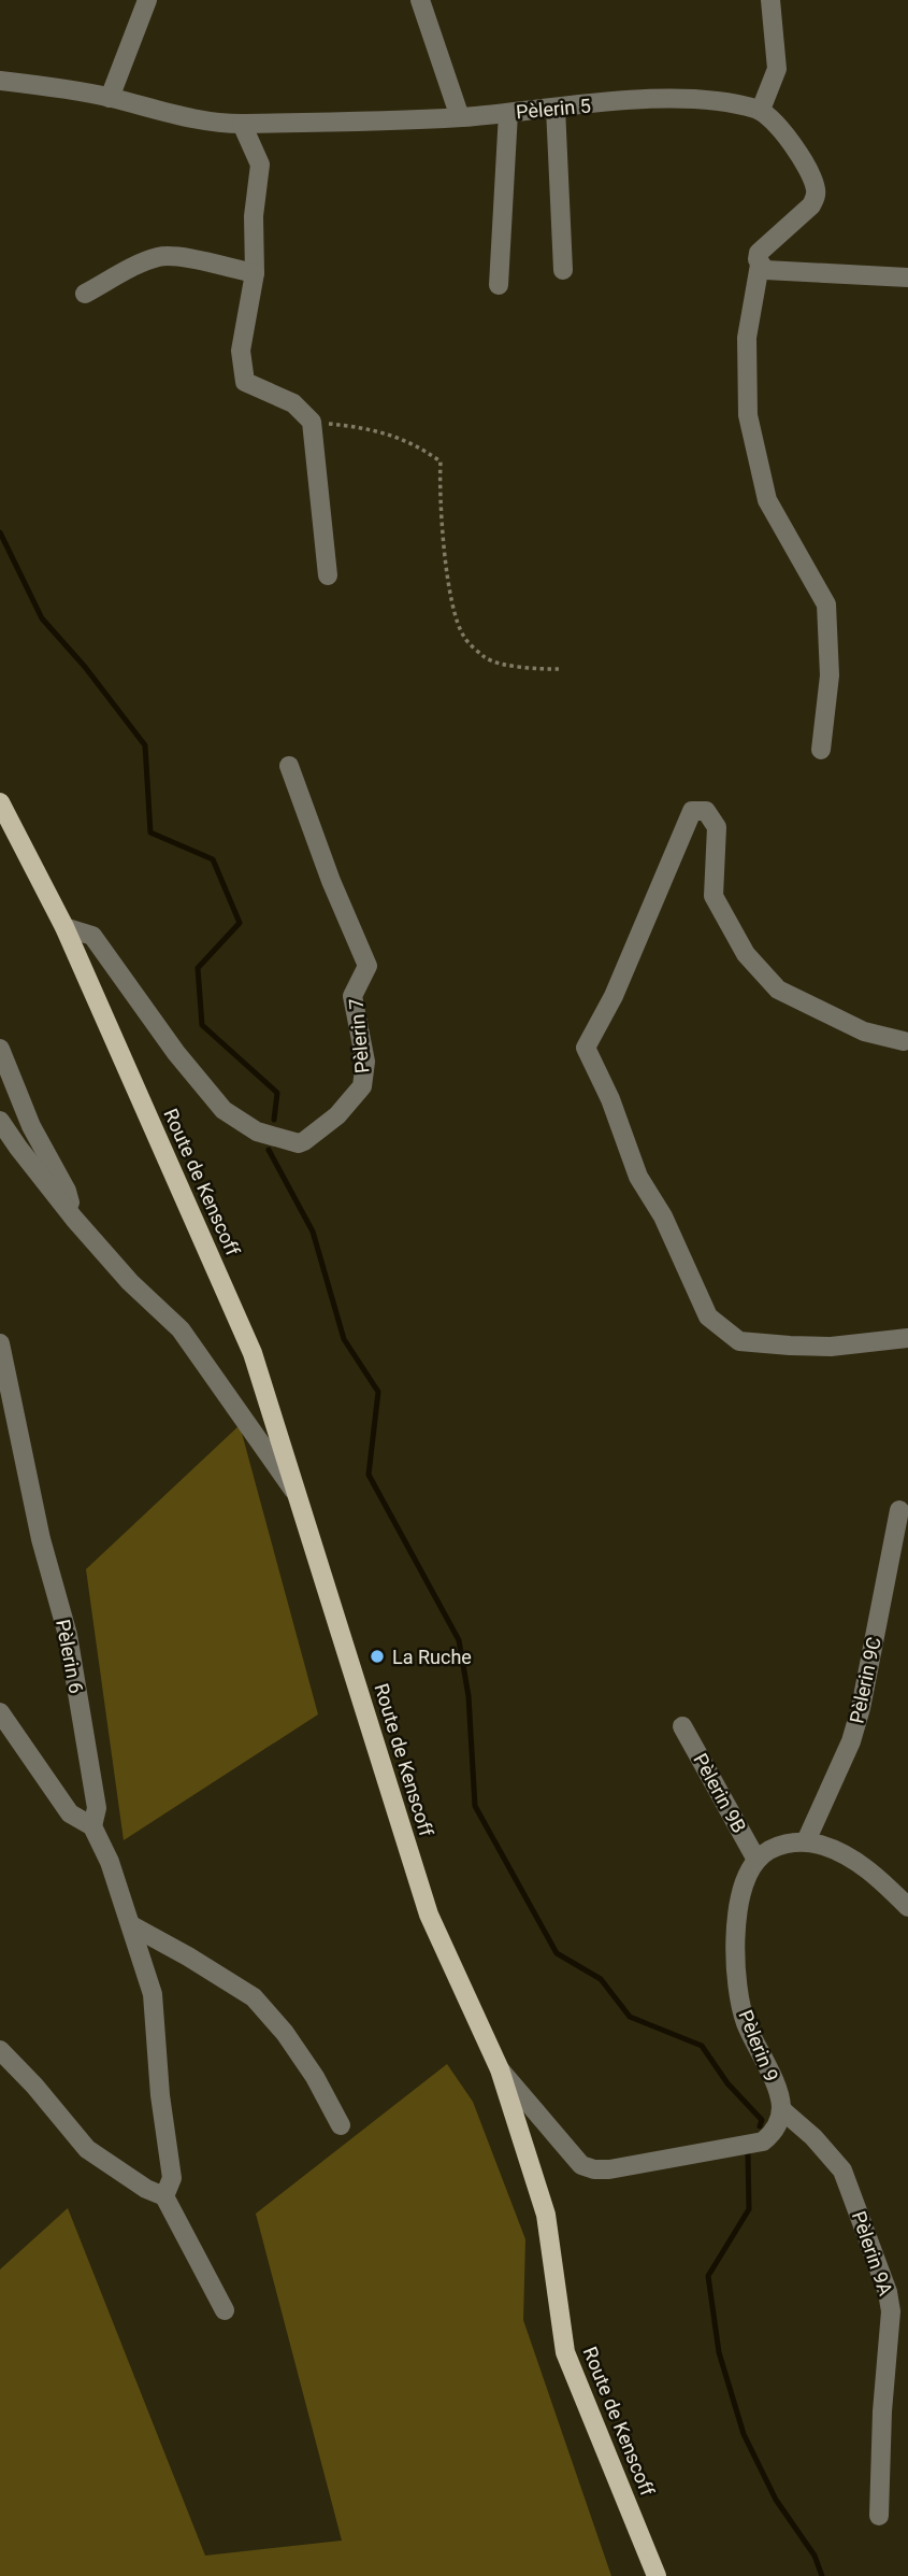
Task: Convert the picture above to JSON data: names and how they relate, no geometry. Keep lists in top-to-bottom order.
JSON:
{
  "streets": {
    "main road": ["Route de Kenscoff"],
    "street": [
      "Pèlerin 5",
      "Pèlerin 7",
      "Pèlerin 6",
      "Pèlerin 9C",
      "Pèlerin 9B",
      "Pèlerin 9",
      "Pèlerin 9A"
    ]
  },
  "crossings": [
    ["Pèlerin 7", "Route de Kenscoff"],
    ["Pèlerin 9B", "Pèlerin 9"],
    ["Pèlerin 9", "Pèlerin 9A"]
  ],
  "places": ["La Ruche"]
}
